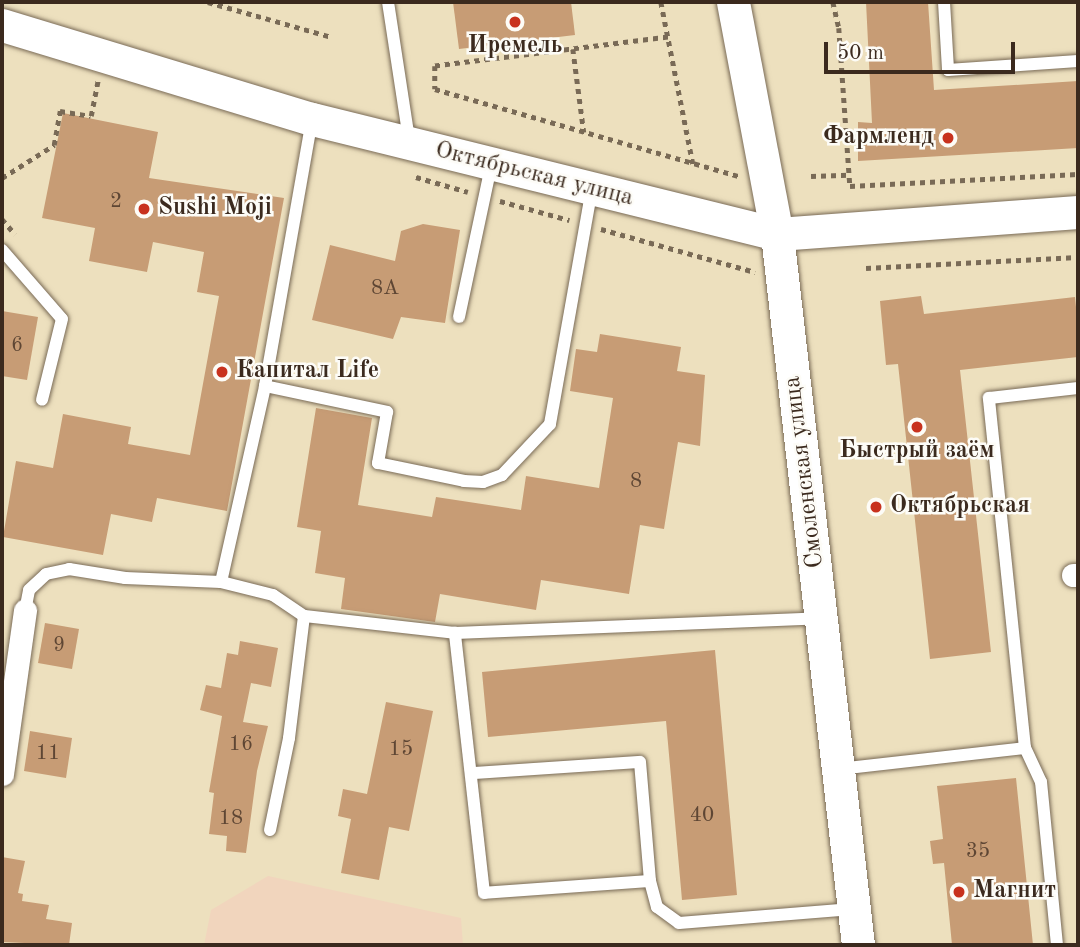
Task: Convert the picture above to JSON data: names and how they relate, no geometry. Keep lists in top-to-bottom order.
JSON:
{
  "streets": {
    "street": ["Октябрьская улица", "Смоленская улица"]
  },
  "crossings": [
    ["Октябрьская улица", "Смоленская улица"]
  ],
  "places": [
    "Иремель",
    "Фармленд",
    "Sushi Moji",
    "Капитал Life",
    "Быстрый заём",
    "Октябрьская",
    "Магнит"
  ],
  "house_numbers": [
    "2",
    "8А",
    "6",
    "8",
    "9",
    "16",
    "15",
    "11",
    "40",
    "18",
    "35"
  ],
  "scale_bar": "50 m"
}
